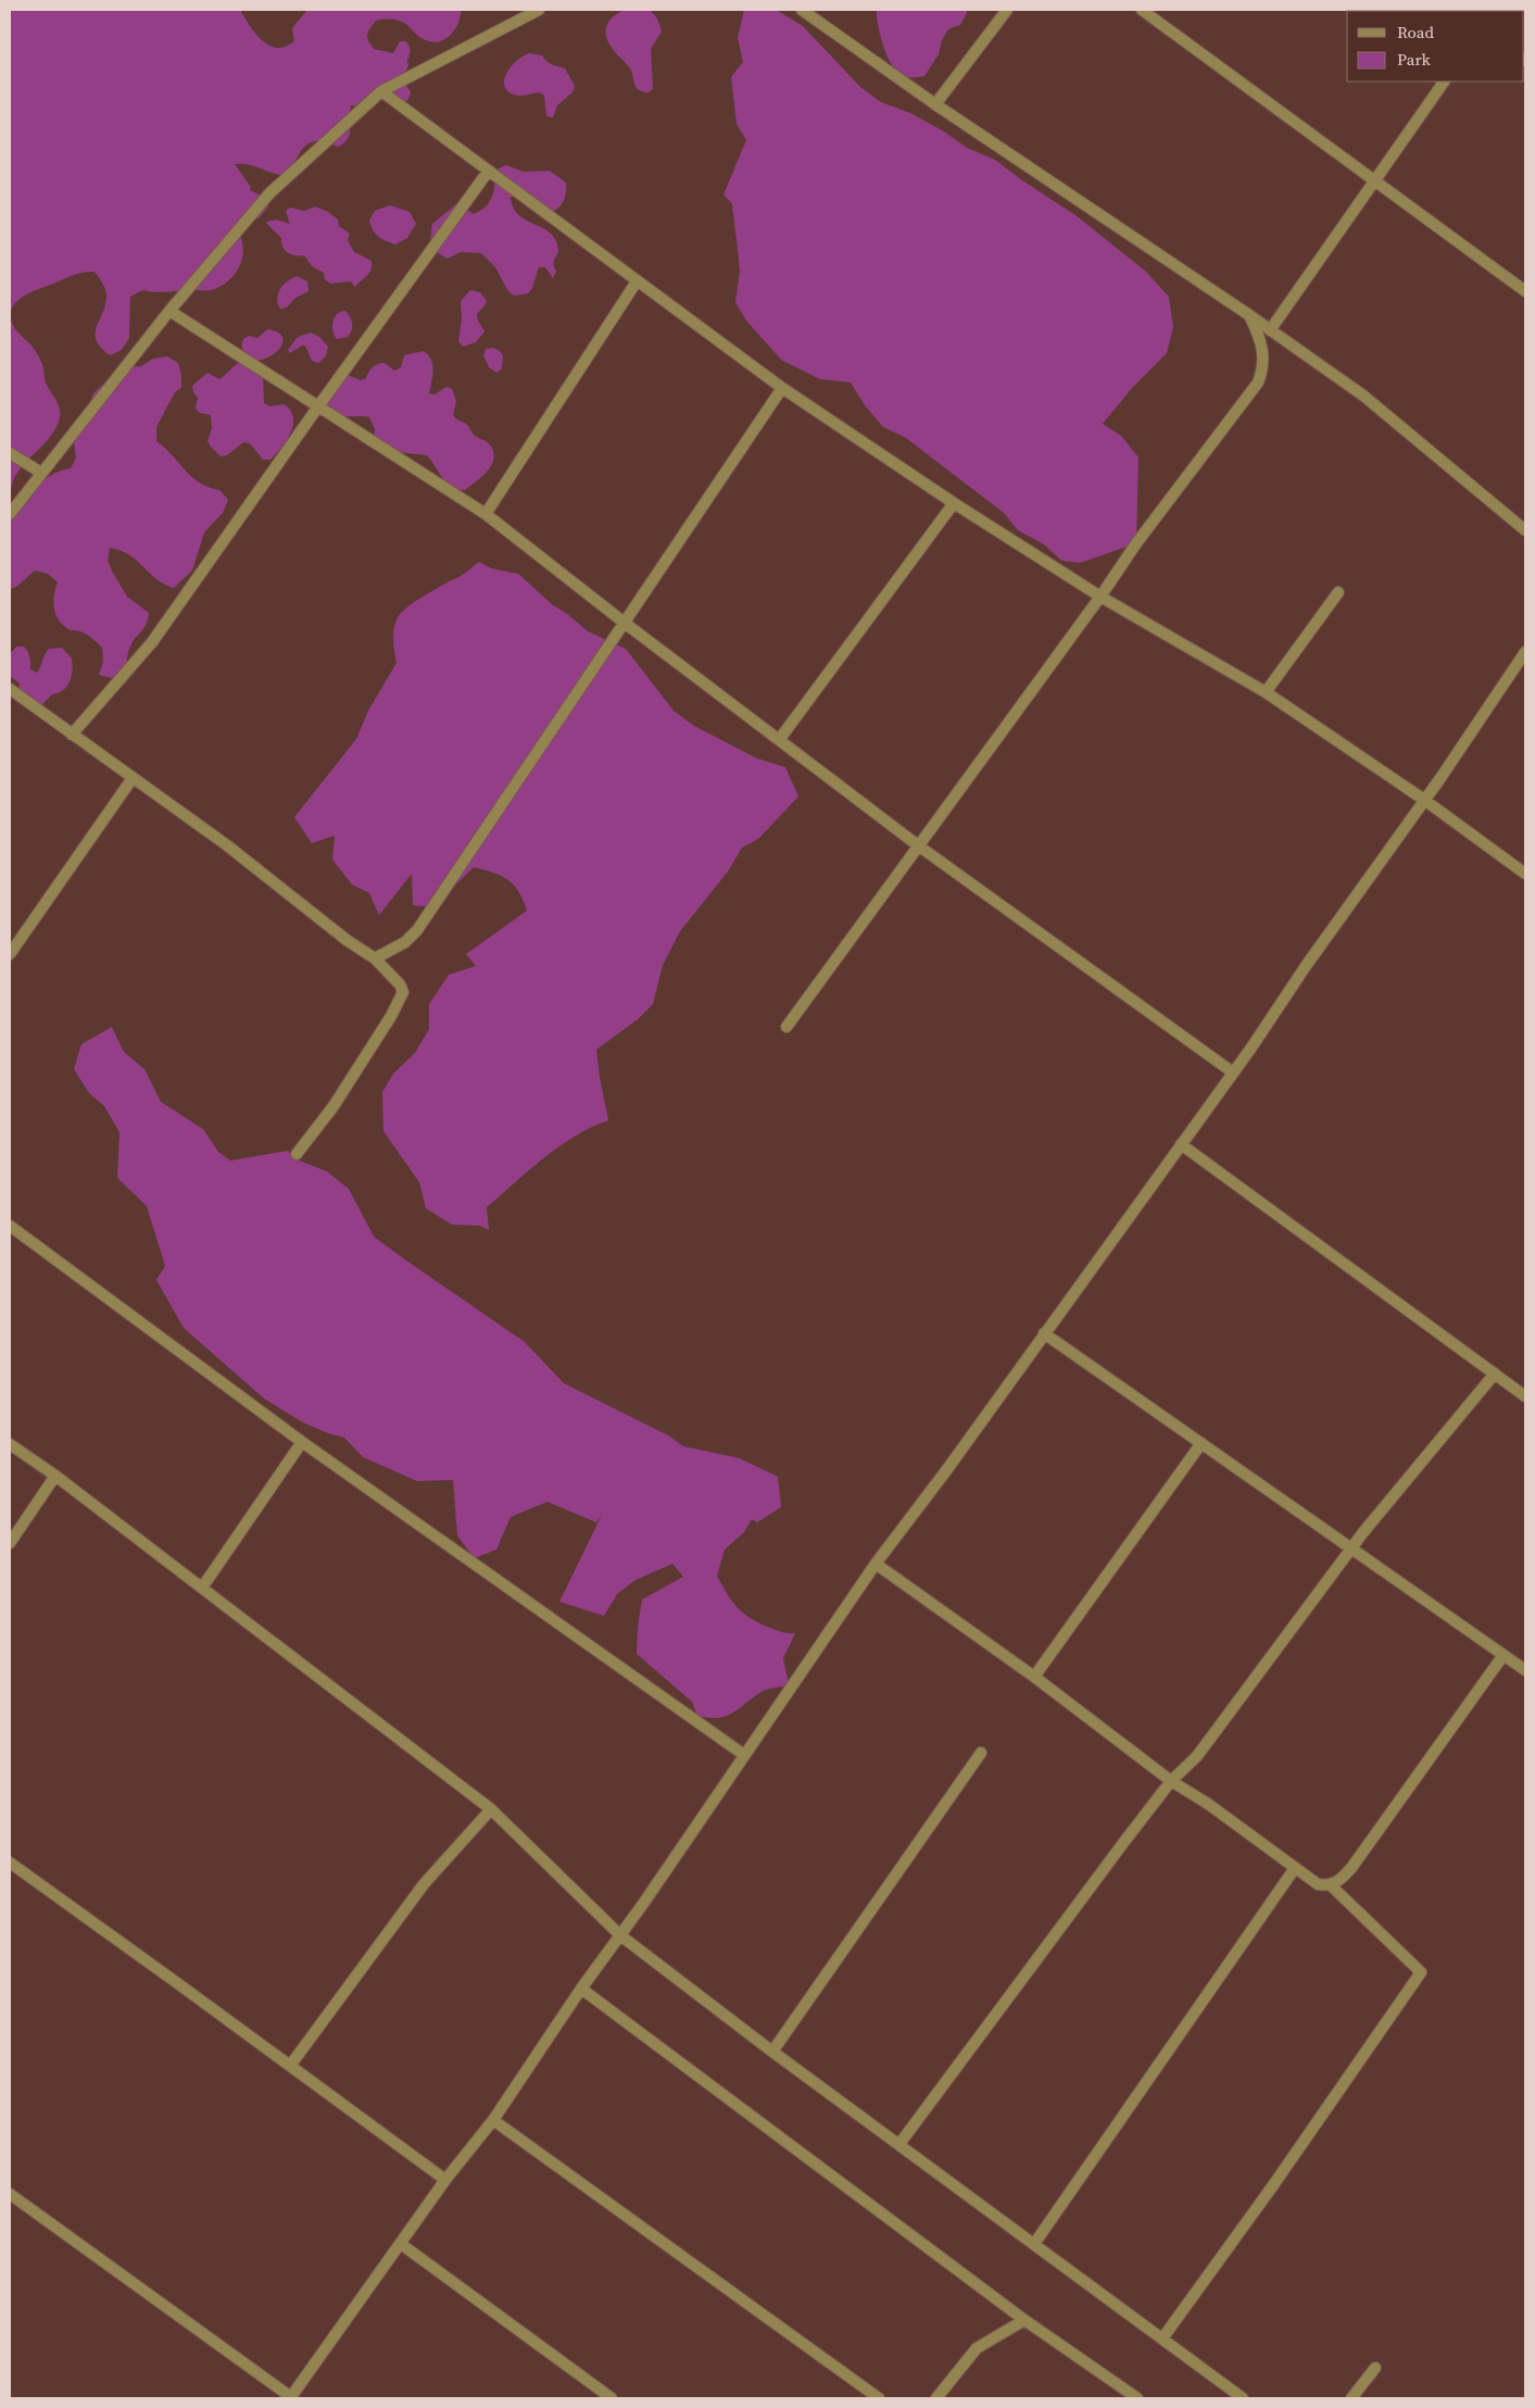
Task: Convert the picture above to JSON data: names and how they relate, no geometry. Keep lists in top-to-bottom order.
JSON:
{
  "legend": ["Road", "Park"]
}
